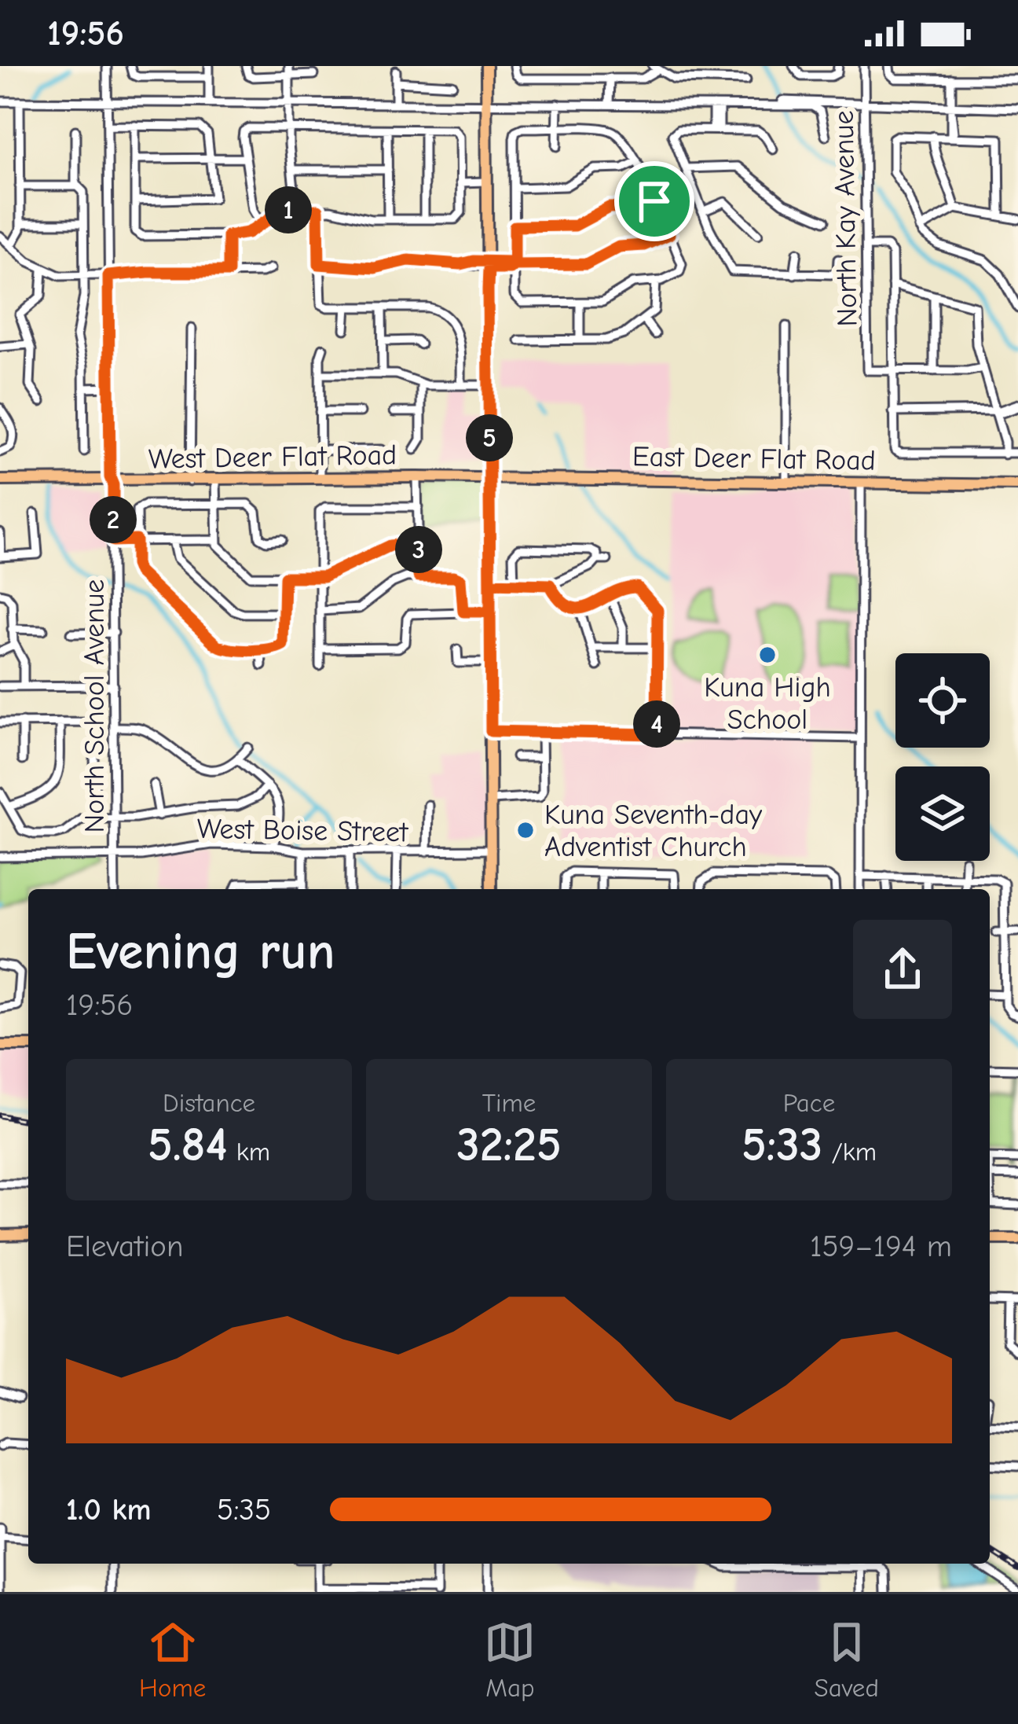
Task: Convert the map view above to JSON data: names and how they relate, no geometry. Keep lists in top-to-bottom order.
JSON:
{
  "streets": {
    "main road": ["West Deer Flat Road", "East Deer Flat Road"],
    "street": ["North Kay Avenue", "North School Avenue", "West Boise Street"]
  },
  "crossings": [
    ["West Deer Flat Road", "East Deer Flat Road"],
    ["West Deer Flat Road", "North School Avenue"],
    ["North School Avenue", "West Boise Street"]
  ],
  "places": ["Kuna High School", "Kuna Seventh-day Adventist Church"],
  "page": {
    "status": "19:56",
    "pins": [
      "1",
      "5",
      "2",
      "3",
      "4"
    ],
    "heading": ["Evening run", "19:56"],
    "stats": [
      ["Distance", "5.84 km"],
      ["Time", "32:25"],
      ["Pace", "5:33 /km"]
    ],
    "chart": ["Elevation", "159–194 m"],
    "list": [
      {
        "name": "1.0 km",
        "note": "5:35"
      }
    ],
    "tabs": ["Home", "Map", "Saved"]
  }
}
